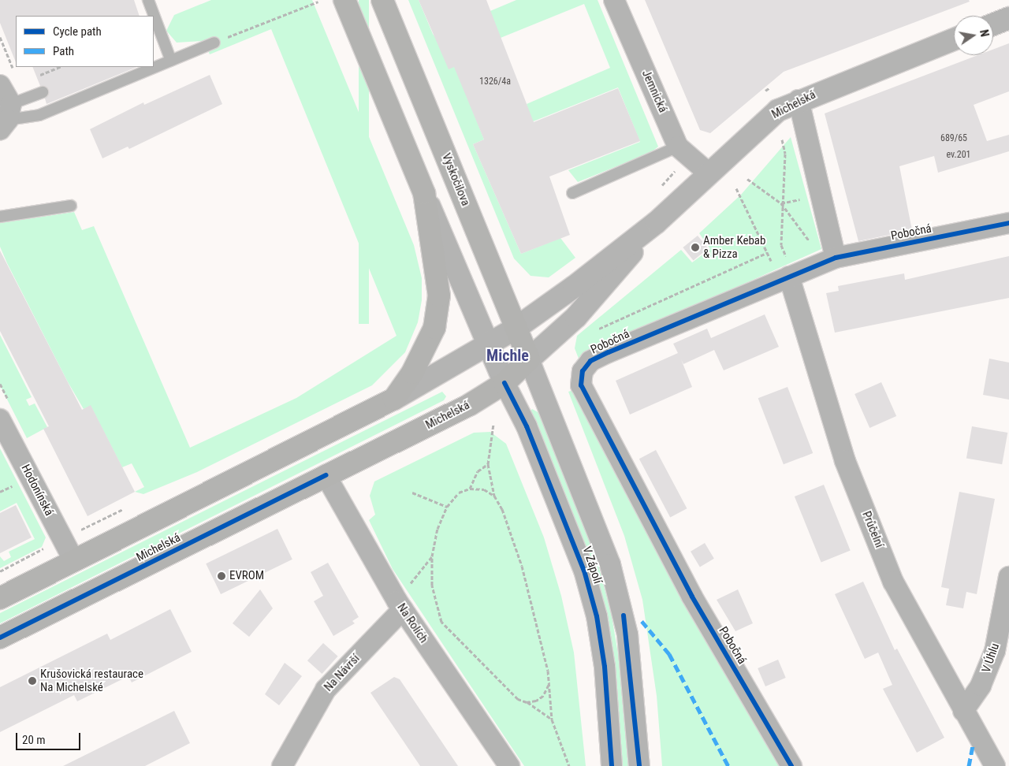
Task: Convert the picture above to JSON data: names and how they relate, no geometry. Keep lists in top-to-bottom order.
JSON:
{
  "streets": {
    "main road": ["Michelská", "Vyskočilova"],
    "street": [
      "Jemnická",
      "Pobočná",
      "Hodonínská",
      "Průčelní",
      "V Zápolí",
      "Na Rolích",
      "V Úhlu",
      "Na Návrší"
    ]
  },
  "crossings": [
    ["Jemnická", "Michelská"],
    ["Michelská", "Vyskočilova"],
    ["Michelská", "Hodonínská"],
    ["Michelská", "V Zápolí"],
    ["Michelská", "Na Rolích"],
    ["Vyskočilova", "V Zápolí"],
    ["Pobočná", "Průčelní"],
    ["Průčelní", "V Úhlu"],
    ["Na Rolích", "Na Návrší"]
  ],
  "districts": ["Michle"],
  "places": ["Amber Kebab & Pizza", "EVROM", "Krušovická restaurace Na Michelské"],
  "house_numbers": ["1326/4a", "689/65", "ev.201"],
  "legend": ["Cycle path", "Path"],
  "scale_bar": "20 m",
  "north": "right"
}
